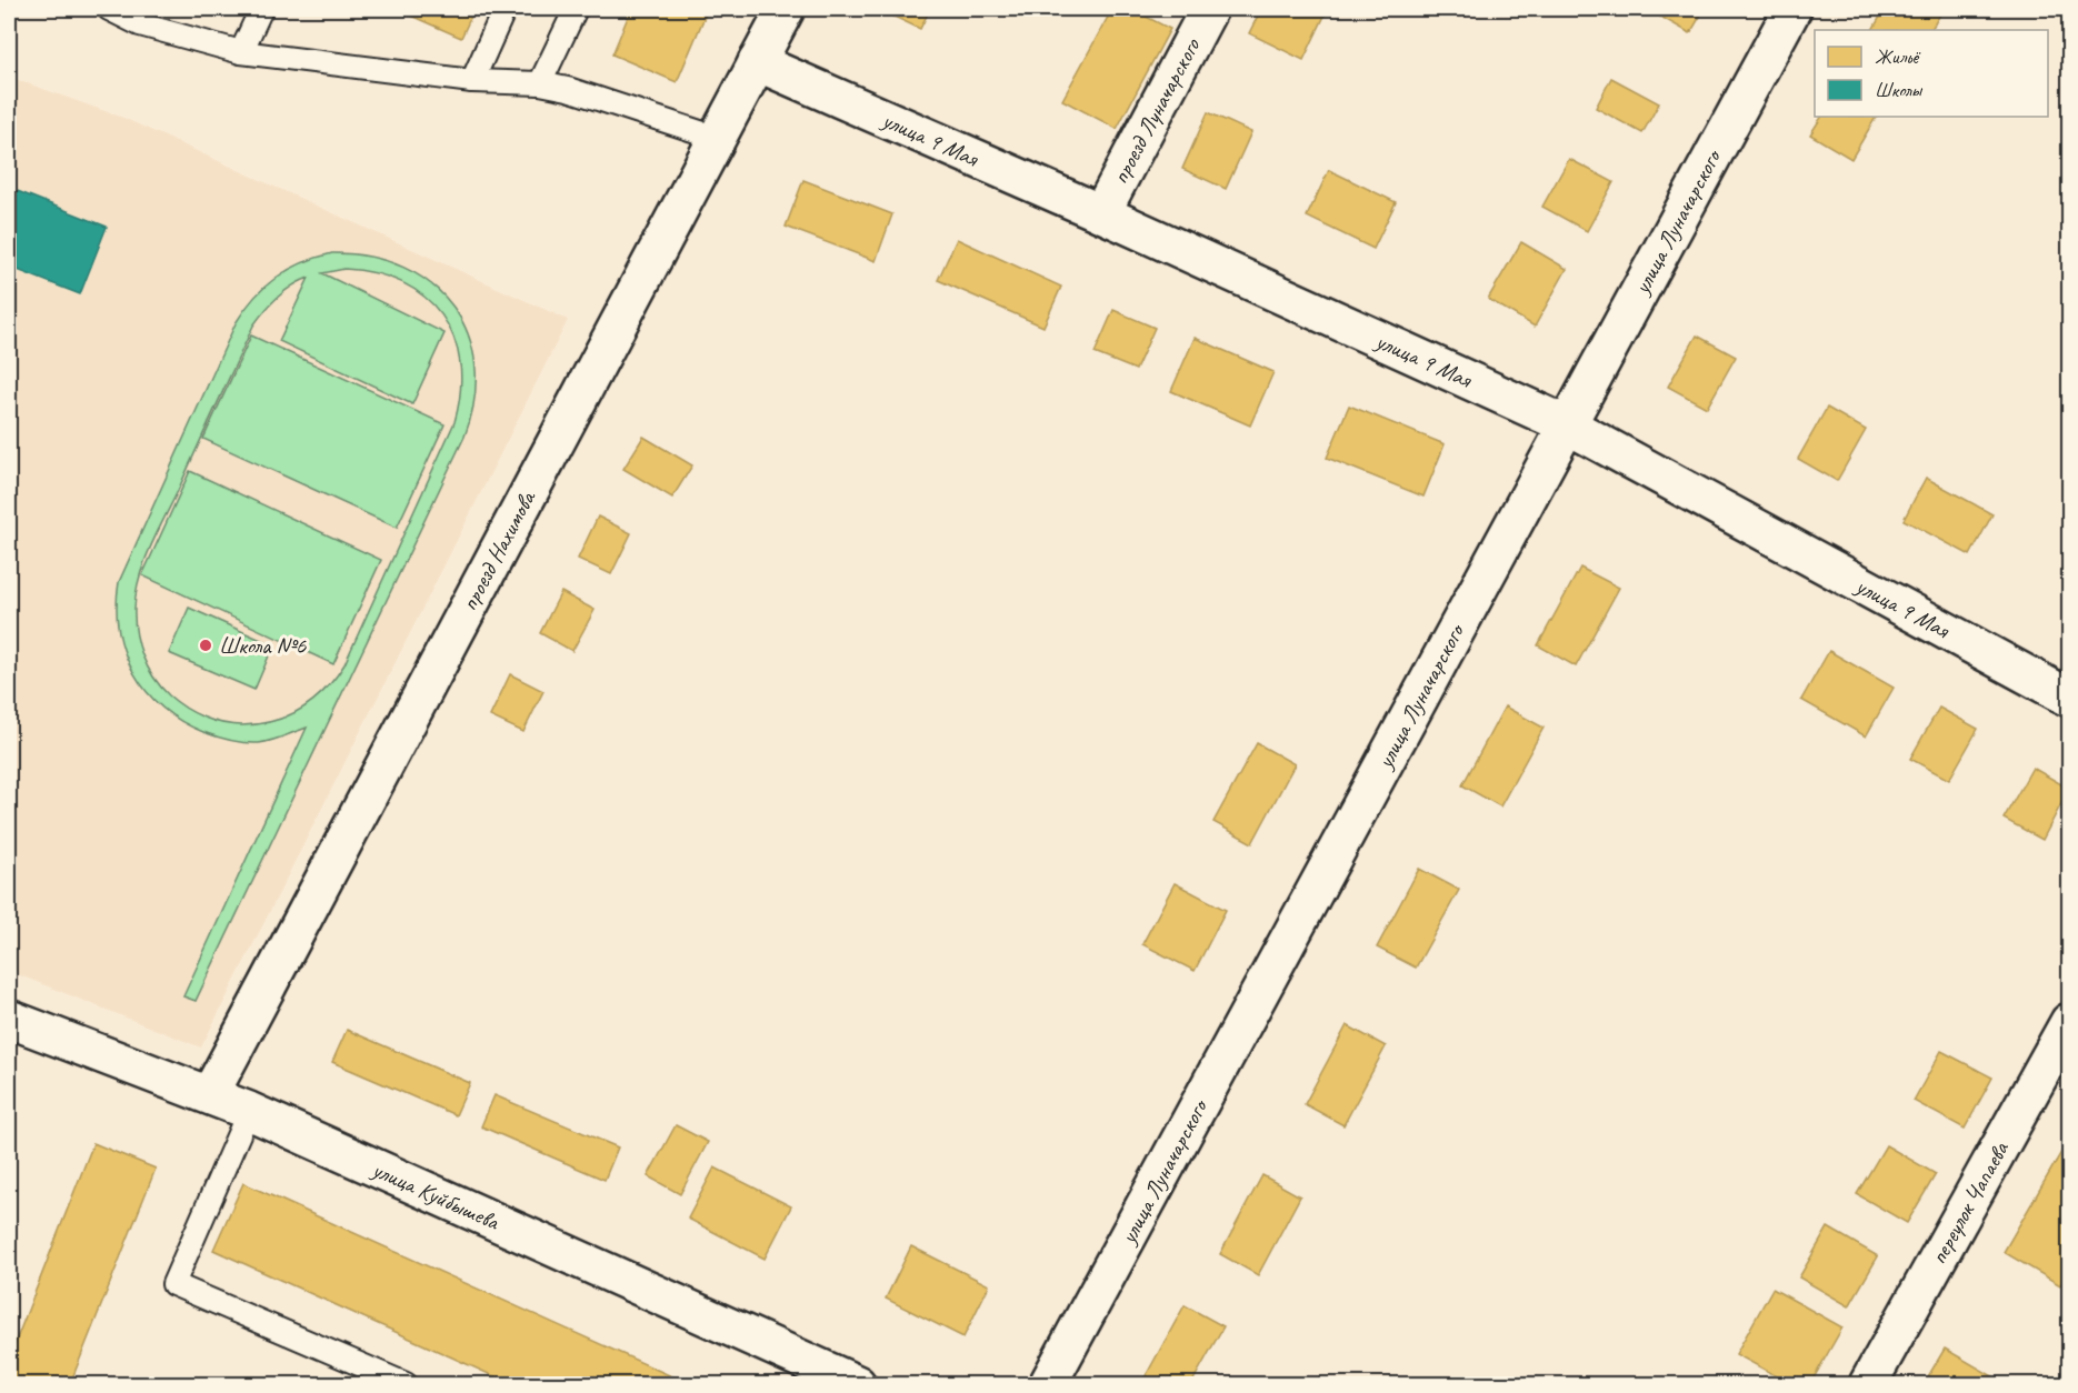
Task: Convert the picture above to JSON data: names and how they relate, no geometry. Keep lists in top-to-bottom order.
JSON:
{
  "streets": {
    "street": [
      "проезд Луначарского",
      "улица 9 Мая",
      "улица Луначарского",
      "проезд Нахимова",
      "улица Куйбышева",
      "переулок Чапаева"
    ]
  },
  "crossings": [
    ["проезд Луначарского", "улица 9 Мая"],
    ["улица 9 Мая", "улица Луначарского"],
    ["улица 9 Мая", "проезд Нахимова"],
    ["проезд Нахимова", "улица Куйбышева"]
  ],
  "places": ["Школа №6"],
  "legend": ["Жильё", "Школы"]
}
